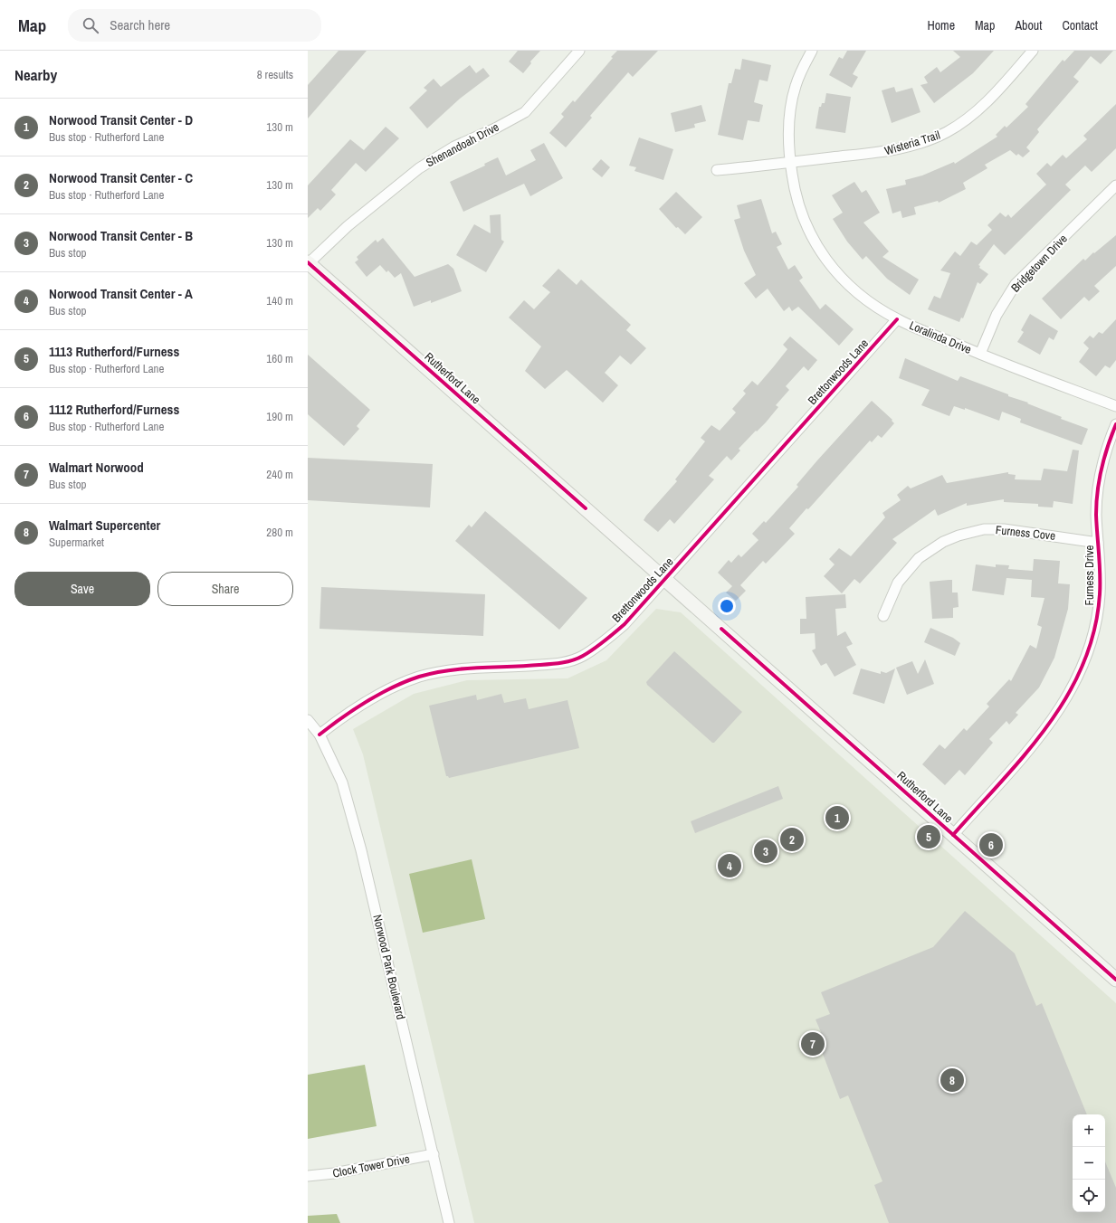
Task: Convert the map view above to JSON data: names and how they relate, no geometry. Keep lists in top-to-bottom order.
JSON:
{
  "streets": {
    "street": [
      "Wisteria Trail",
      "Shenandoah Drive",
      "Bridgetown Drive",
      "Loralinda Drive",
      "Brettonwoods Lane",
      "Rutherford Lane",
      "Furness Cove",
      "Furness Drive",
      "Norwood Park Boulevard",
      "Clock Tower Drive"
    ]
  },
  "crossings": [
    ["Wisteria Trail", "Loralinda Drive"],
    ["Shenandoah Drive", "Rutherford Lane"],
    ["Bridgetown Drive", "Loralinda Drive"],
    ["Loralinda Drive", "Brettonwoods Lane"],
    ["Brettonwoods Lane", "Rutherford Lane"],
    ["Brettonwoods Lane", "Norwood Park Boulevard"],
    ["Rutherford Lane", "Furness Drive"],
    ["Furness Cove", "Furness Drive"],
    ["Norwood Park Boulevard", "Clock Tower Drive"]
  ],
  "page": {
    "header": "Map",
    "search": "Search here",
    "nav": [
      "Home",
      "Map",
      "About",
      "Contact"
    ],
    "heading": ["Nearby", "8 results"],
    "list": [
      {
        "mark": "1",
        "name": "Norwood Transit Center - D",
        "note": "Bus stop · Rutherford Lane",
        "value": "130 m"
      },
      {
        "mark": "2",
        "name": "Norwood Transit Center - C",
        "note": "Bus stop · Rutherford Lane",
        "value": "130 m"
      },
      {
        "mark": "3",
        "name": "Norwood Transit Center - B",
        "note": "Bus stop",
        "value": "130 m"
      },
      {
        "mark": "4",
        "name": "Norwood Transit Center - A",
        "note": "Bus stop",
        "value": "140 m"
      },
      {
        "mark": "5",
        "name": "1113 Rutherford/Furness",
        "note": "Bus stop · Rutherford Lane",
        "value": "160 m"
      },
      {
        "mark": "6",
        "name": "1112 Rutherford/Furness",
        "note": "Bus stop · Rutherford Lane",
        "value": "190 m"
      },
      {
        "mark": "7",
        "name": "Walmart Norwood",
        "note": "Bus stop",
        "value": "240 m"
      },
      {
        "mark": "8",
        "name": "Walmart Supercenter",
        "note": "Supermarket",
        "value": "280 m"
      }
    ],
    "buttons": ["Save", "Share"],
    "pins": [
      "1",
      "5",
      "2",
      "6",
      "3",
      "4",
      "7",
      "8"
    ],
    "map_buttons": ["+", "−"]
  }
}
